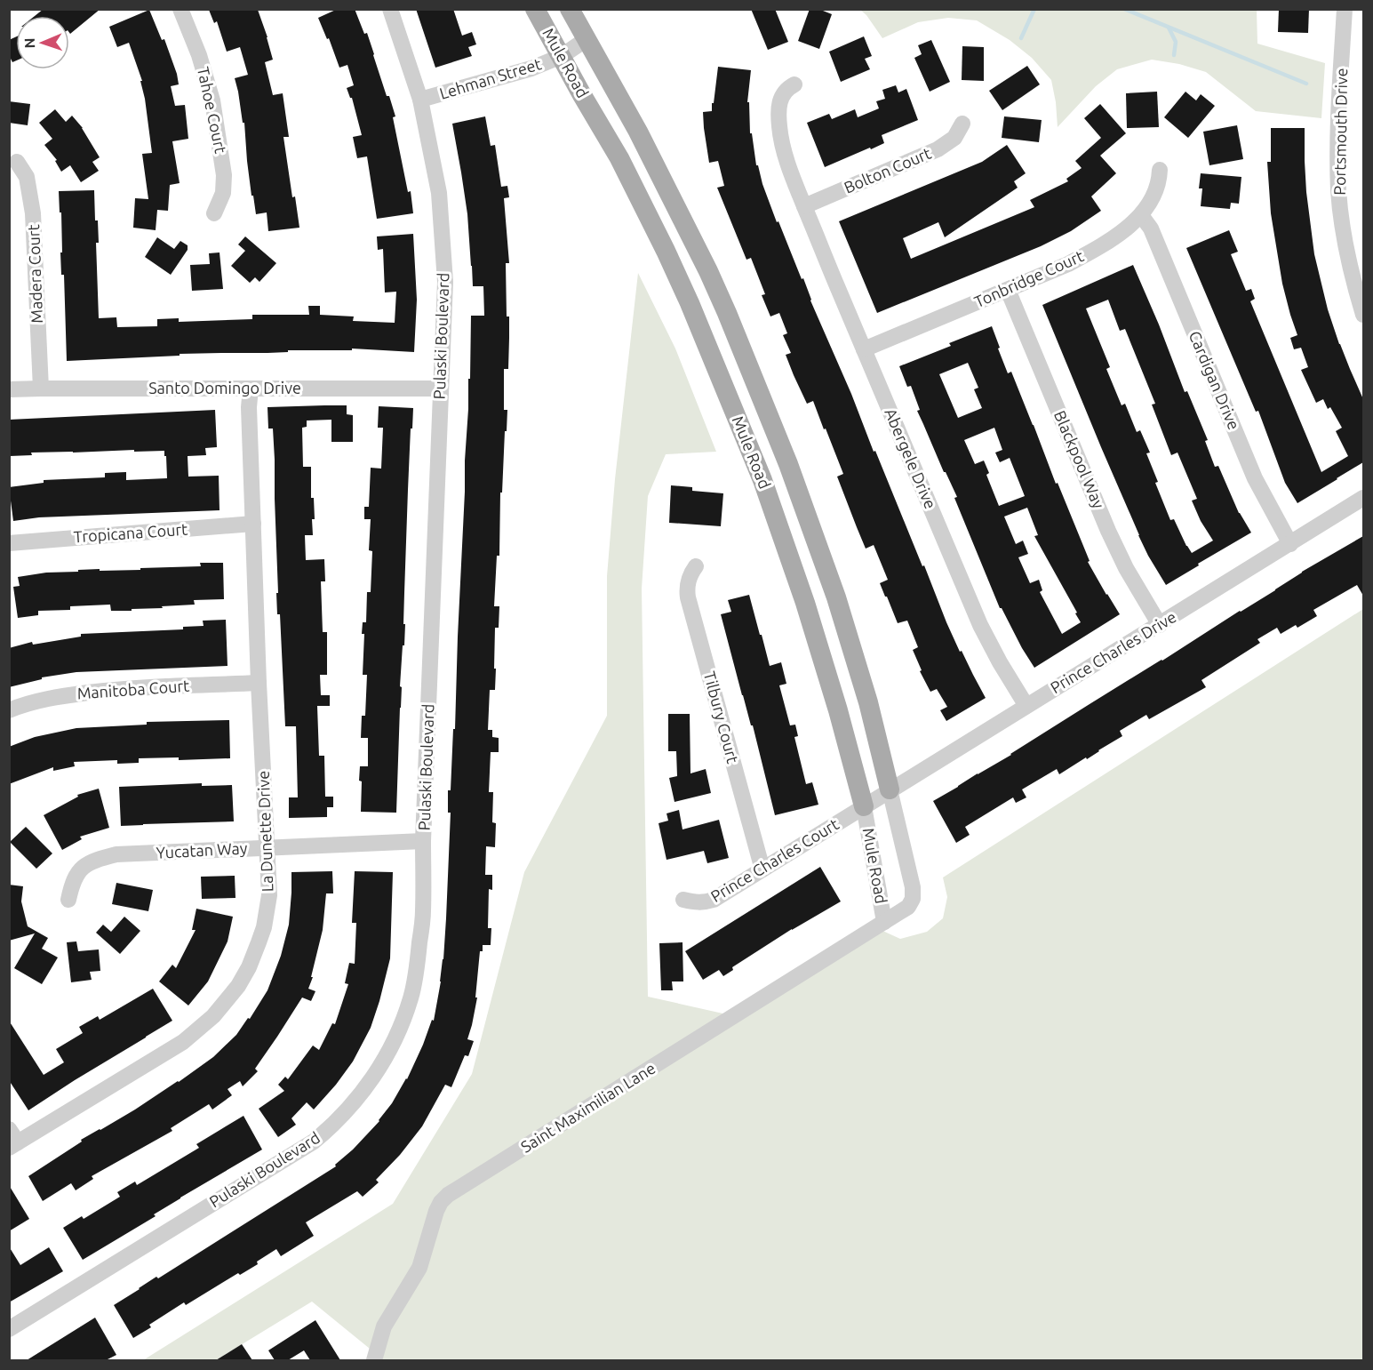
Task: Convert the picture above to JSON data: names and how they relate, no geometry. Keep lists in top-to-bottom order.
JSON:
{
  "streets": {
    "main road": ["Mule Road"],
    "street": [
      "Lehman Street",
      "Tahoe Court",
      "Portsmouth Drive",
      "Bolton Court",
      "Madera Court",
      "Tonbridge Court",
      "Pulaski Boulevard",
      "Cardigan Drive",
      "Santo Domingo Drive",
      "Abergele Drive",
      "Blackpool Way",
      "Tropicana Court",
      "Prince Charles Drive",
      "Manitoba Court",
      "Tilbury Court",
      "La Dunette Drive",
      "Yucatan Way",
      "Prince Charles Court",
      "Saint Maximilian Lane"
    ]
  },
  "crossings": [
    ["Mule Road", "Lehman Street"],
    ["Mule Road", "Prince Charles Drive"],
    ["Mule Road", "Prince Charles Court"],
    ["Mule Road", "Saint Maximilian Lane"],
    ["Lehman Street", "Pulaski Boulevard"],
    ["Bolton Court", "Abergele Drive"],
    ["Madera Court", "Santo Domingo Drive"],
    ["Tonbridge Court", "Cardigan Drive"],
    ["Tonbridge Court", "Abergele Drive"],
    ["Tonbridge Court", "Blackpool Way"],
    ["Pulaski Boulevard", "Santo Domingo Drive"],
    ["Pulaski Boulevard", "Yucatan Way"],
    ["Cardigan Drive", "Prince Charles Drive"],
    ["Santo Domingo Drive", "La Dunette Drive"],
    ["Abergele Drive", "Prince Charles Drive"],
    ["Blackpool Way", "Prince Charles Drive"],
    ["Tropicana Court", "La Dunette Drive"],
    ["Prince Charles Drive", "Prince Charles Court"],
    ["Manitoba Court", "La Dunette Drive"],
    ["Tilbury Court", "Prince Charles Court"],
    ["La Dunette Drive", "Yucatan Way"]
  ],
  "north": "left"
}
